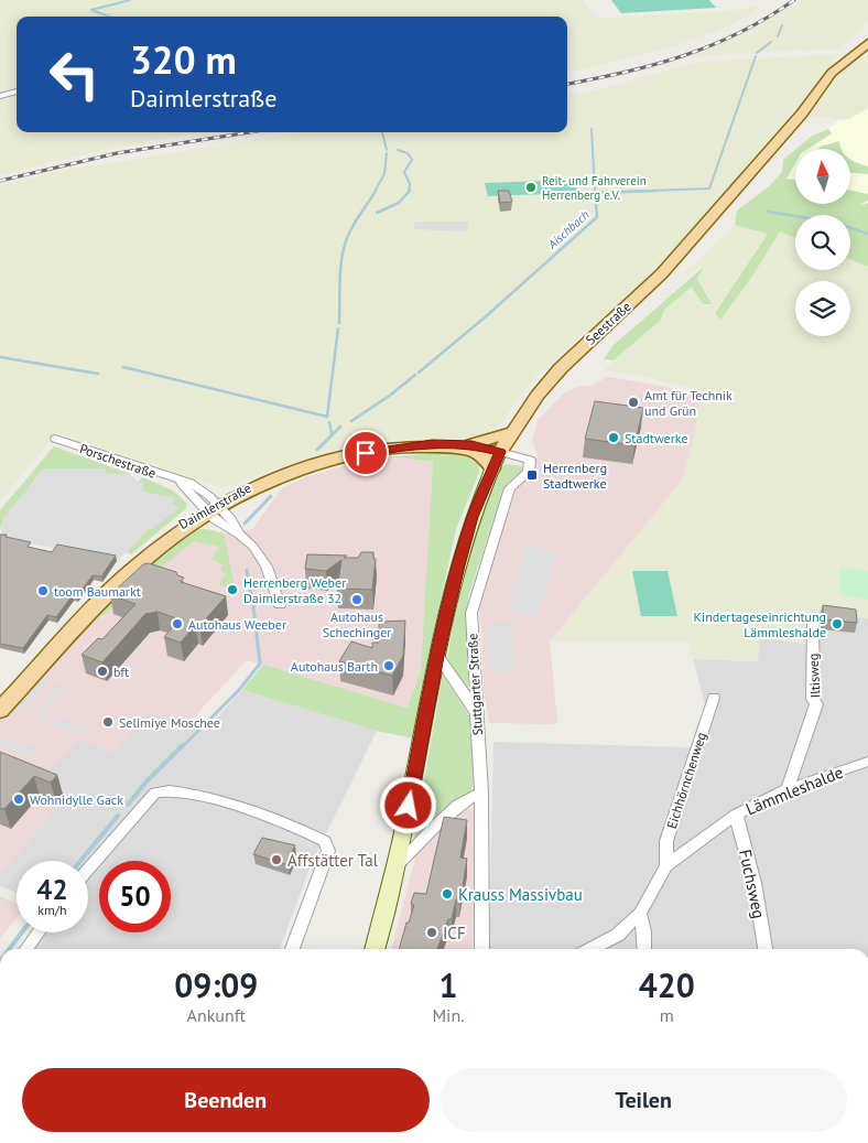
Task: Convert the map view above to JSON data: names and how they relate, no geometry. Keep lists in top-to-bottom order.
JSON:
{
  "streets": {
    "main road": ["Seestraße", "Daimlerstraße"],
    "street": [
      "Porschestraße",
      "Iltisweg",
      "Stuttgarter Straße",
      "Eichhörnchenweg",
      "Lämmleshalde",
      "Fuchsweg"
    ]
  },
  "crossings": [
    ["Seestraße", "Daimlerstraße"],
    ["Seestraße", "Stuttgarter Straße"],
    ["Porschestraße", "Daimlerstraße"],
    ["Daimlerstraße", "Stuttgarter Straße"],
    ["Iltisweg", "Lämmleshalde"],
    ["Eichhörnchenweg", "Lämmleshalde"],
    ["Lämmleshalde", "Fuchsweg"]
  ],
  "water": ["Aischbach"],
  "places": {
    "other": [
      "Reit- und Fahrverein Herrenberg e.V.",
      "Amt für Technik und Grün",
      "Stadtwerke",
      "Herrenberg Weber Daimlerstraße 32",
      "toom Baumarkt",
      "Autohaus Schechinger",
      "Autohaus Weeber",
      "Kindertageseinrichtung Lämmleshalde",
      "Autohaus Barth",
      "bft",
      "Selimiye Moschee",
      "Wohnidylle Gack",
      "Affstätter Tal",
      "Krauss Massivbau",
      "ICF"
    ],
    "transit": ["Herrenberg Stadtwerke"]
  },
  "north": "top",
  "page": {
    "turn": ["320 m", "Daimlerstraße"],
    "speed": "42 km/h",
    "limit": "50",
    "eta": [
      "09:09",
      "Ankunft",
      "1",
      "Min.",
      "420",
      "m"
    ],
    "buttons": ["Beenden", "Teilen"]
  }
}
